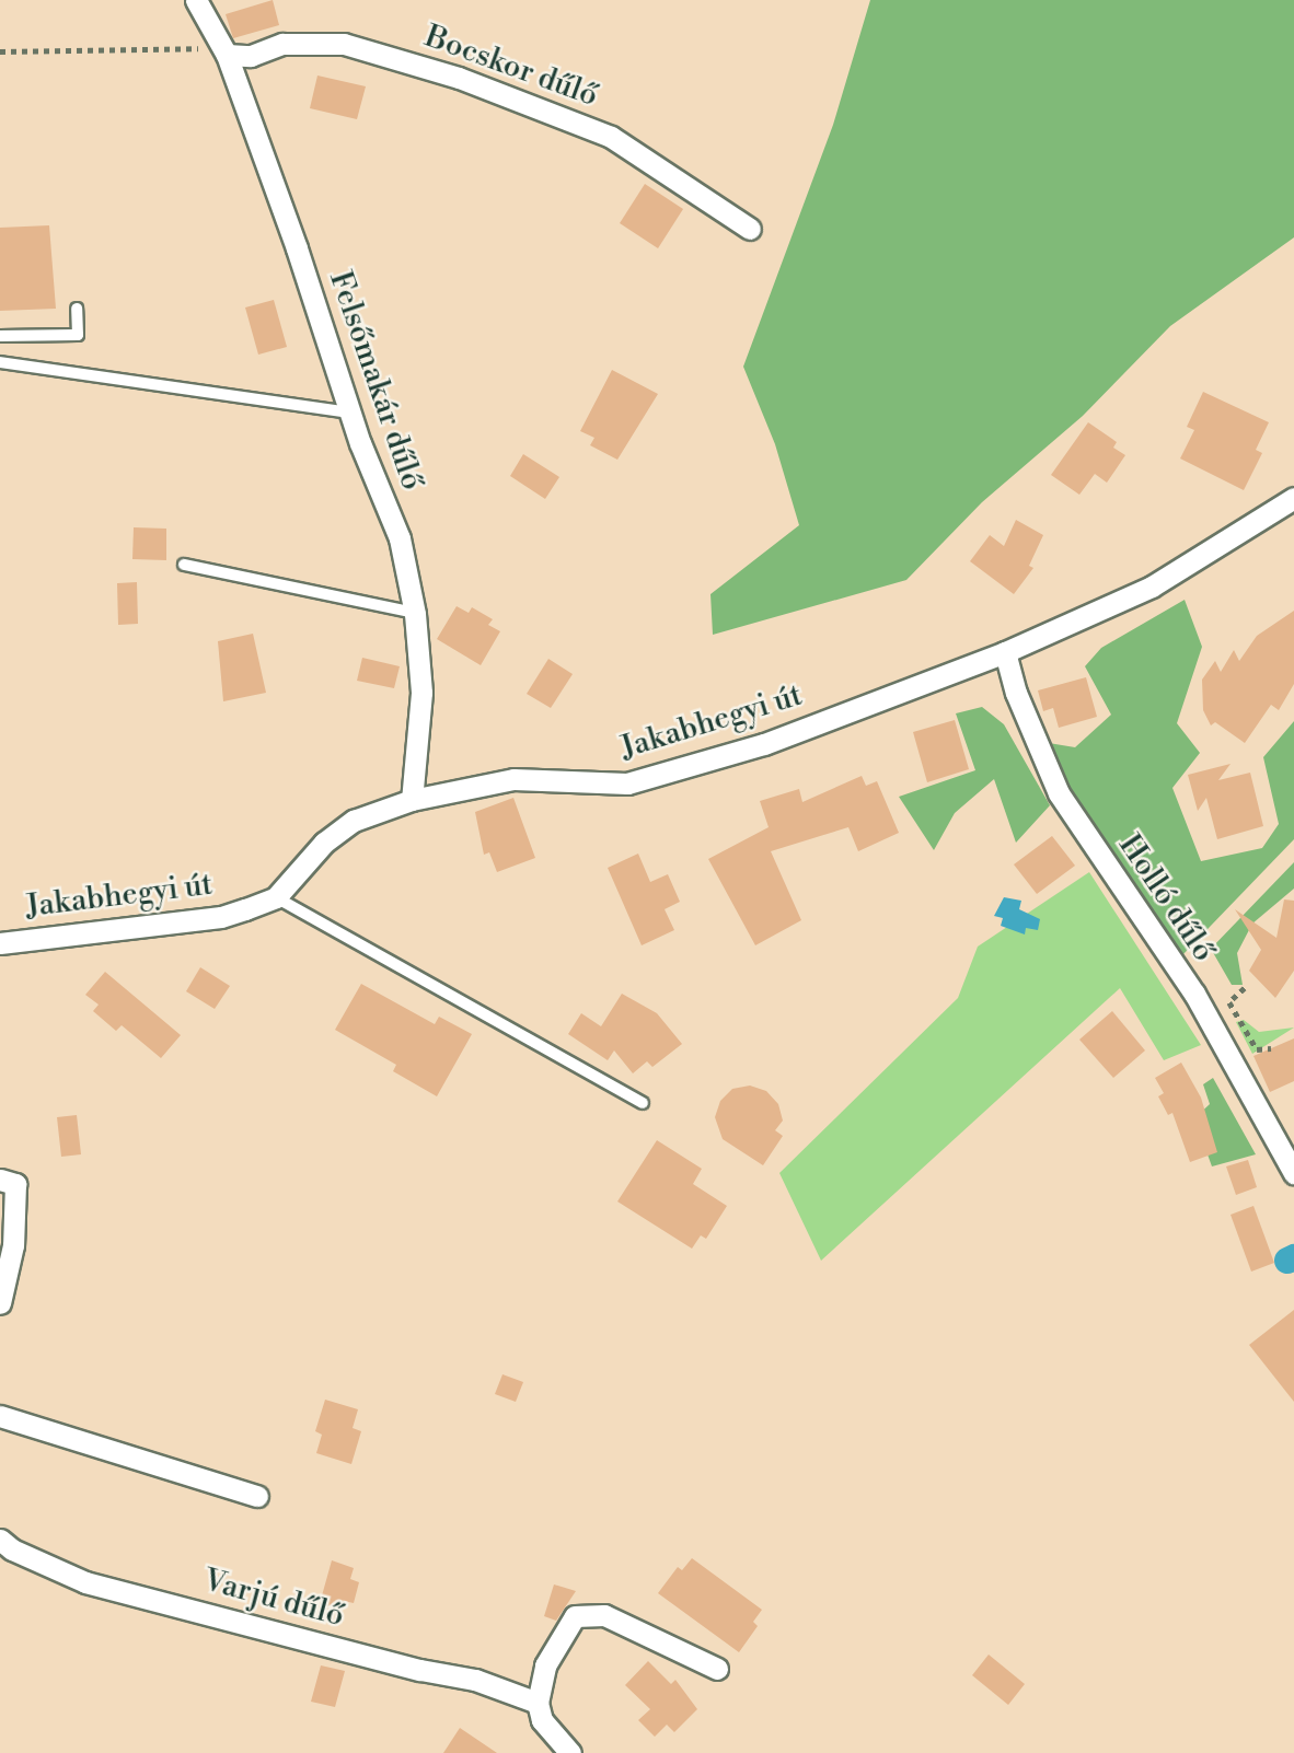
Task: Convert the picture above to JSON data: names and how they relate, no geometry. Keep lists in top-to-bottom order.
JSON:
{
  "streets": {
    "street": [
      "Bocskor dűlő",
      "Felsőmakár dűlő",
      "Jakabhegyi út",
      "Holló dűlő",
      "Varjú dűlő"
    ]
  },
  "crossings": [
    ["Bocskor dűlő", "Felsőmakár dűlő"],
    ["Felsőmakár dűlő", "Jakabhegyi út"],
    ["Jakabhegyi út", "Holló dűlő"]
  ]
}
